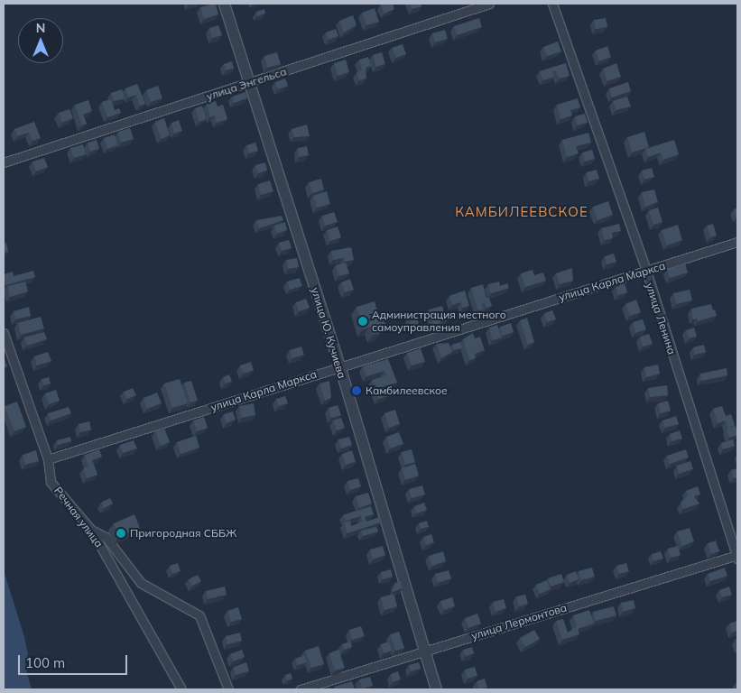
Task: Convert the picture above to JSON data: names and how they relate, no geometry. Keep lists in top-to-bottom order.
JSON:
{
  "streets": {
    "street": [
      "улица Энгельса",
      "улица Карла Маркса",
      "улица Ленина",
      "улица Ю. Кучиева",
      "Речная улица",
      "улица Лермонтова"
    ]
  },
  "crossings": [
    ["улица Энгельса", "улица Ю. Кучиева"],
    ["улица Карла Маркса", "улица Ленина"],
    ["улица Карла Маркса", "улица Ю. Кучиева"],
    ["улица Карла Маркса", "Речная улица"],
    ["улица Ленина", "улица Лермонтова"],
    ["улица Ю. Кучиева", "улица Лермонтова"]
  ],
  "districts": ["КАМБИЛЕЕВСКОЕ"],
  "places": ["Администрация местного самоуправления", "Камбилеевское", "Пригородная СББЖ"],
  "scale_bar": "100 m",
  "north": "top"
}
